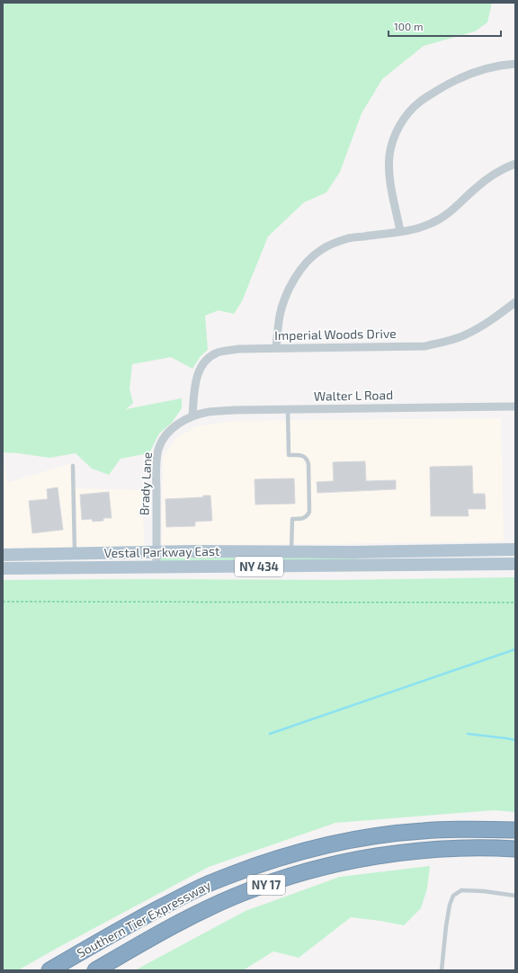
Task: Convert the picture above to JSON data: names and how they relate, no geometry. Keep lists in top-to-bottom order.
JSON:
{
  "streets": {
    "highway": ["NY 17", "Southern Tier Expressway"],
    "main road": ["Vestal Parkway East", "NY 434"],
    "street": ["Imperial Woods Drive", "Walter L Road", "Brady Lane"]
  },
  "crossings": [
    ["Imperial Woods Drive", "Walter L Road"],
    ["Imperial Woods Drive", "Brady Lane"],
    ["Walter L Road", "Brady Lane"],
    ["Brady Lane", "Vestal Parkway East"]
  ],
  "scale_bar": "100 m"
}
